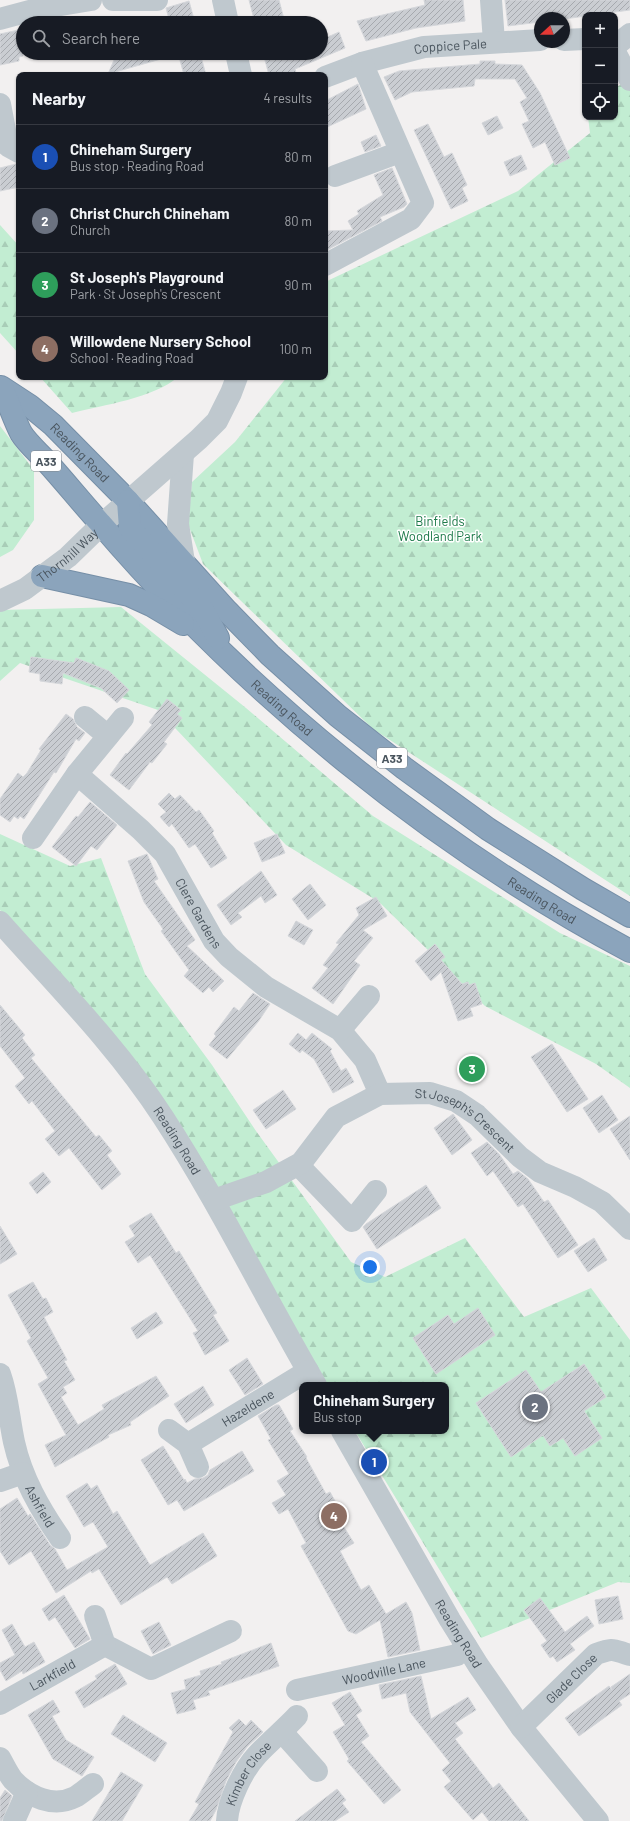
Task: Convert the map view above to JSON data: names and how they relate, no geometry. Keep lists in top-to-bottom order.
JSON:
{
  "streets": {
    "highway": ["Reading Road", "A33"],
    "street": [
      "Coppice Pale",
      "Thornhill Way",
      "Clere Gardens",
      "St Joseph's Crescent",
      "Hazeldene",
      "Ashfield",
      "Woodville Lane",
      "Larkfield",
      "Glade Close",
      "Kimber Close"
    ]
  },
  "crossings": [
    ["Reading Road", "Thornhill Way"],
    ["Reading Road", "St Joseph's Crescent"],
    ["Reading Road", "Woodville Lane"],
    ["Reading Road", "Glade Close"],
    ["Clere Gardens", "St Joseph's Crescent"]
  ],
  "parks": ["Binfields Woodland Park"],
  "north": "left",
  "page": {
    "map_buttons": ["+", "−"],
    "search": "Search here",
    "heading": ["Nearby", "4 results"],
    "list": [
      {
        "mark": "1",
        "name": "Chineham Surgery",
        "note": "Bus stop · Reading Road",
        "value": "80 m"
      },
      {
        "mark": "2",
        "name": "Christ Church Chineham",
        "note": "Church",
        "value": "80 m"
      },
      {
        "mark": "3",
        "name": "St Joseph's Playground",
        "note": "Park · St Joseph's Crescent",
        "value": "90 m"
      },
      {
        "mark": "4",
        "name": "Willowdene Nursery School",
        "note": "School · Reading Road",
        "value": "100 m"
      }
    ],
    "pins": [
      "3",
      "2",
      "1",
      "4"
    ],
    "popup": ["Chineham Surgery", "Bus stop"]
  }
}
